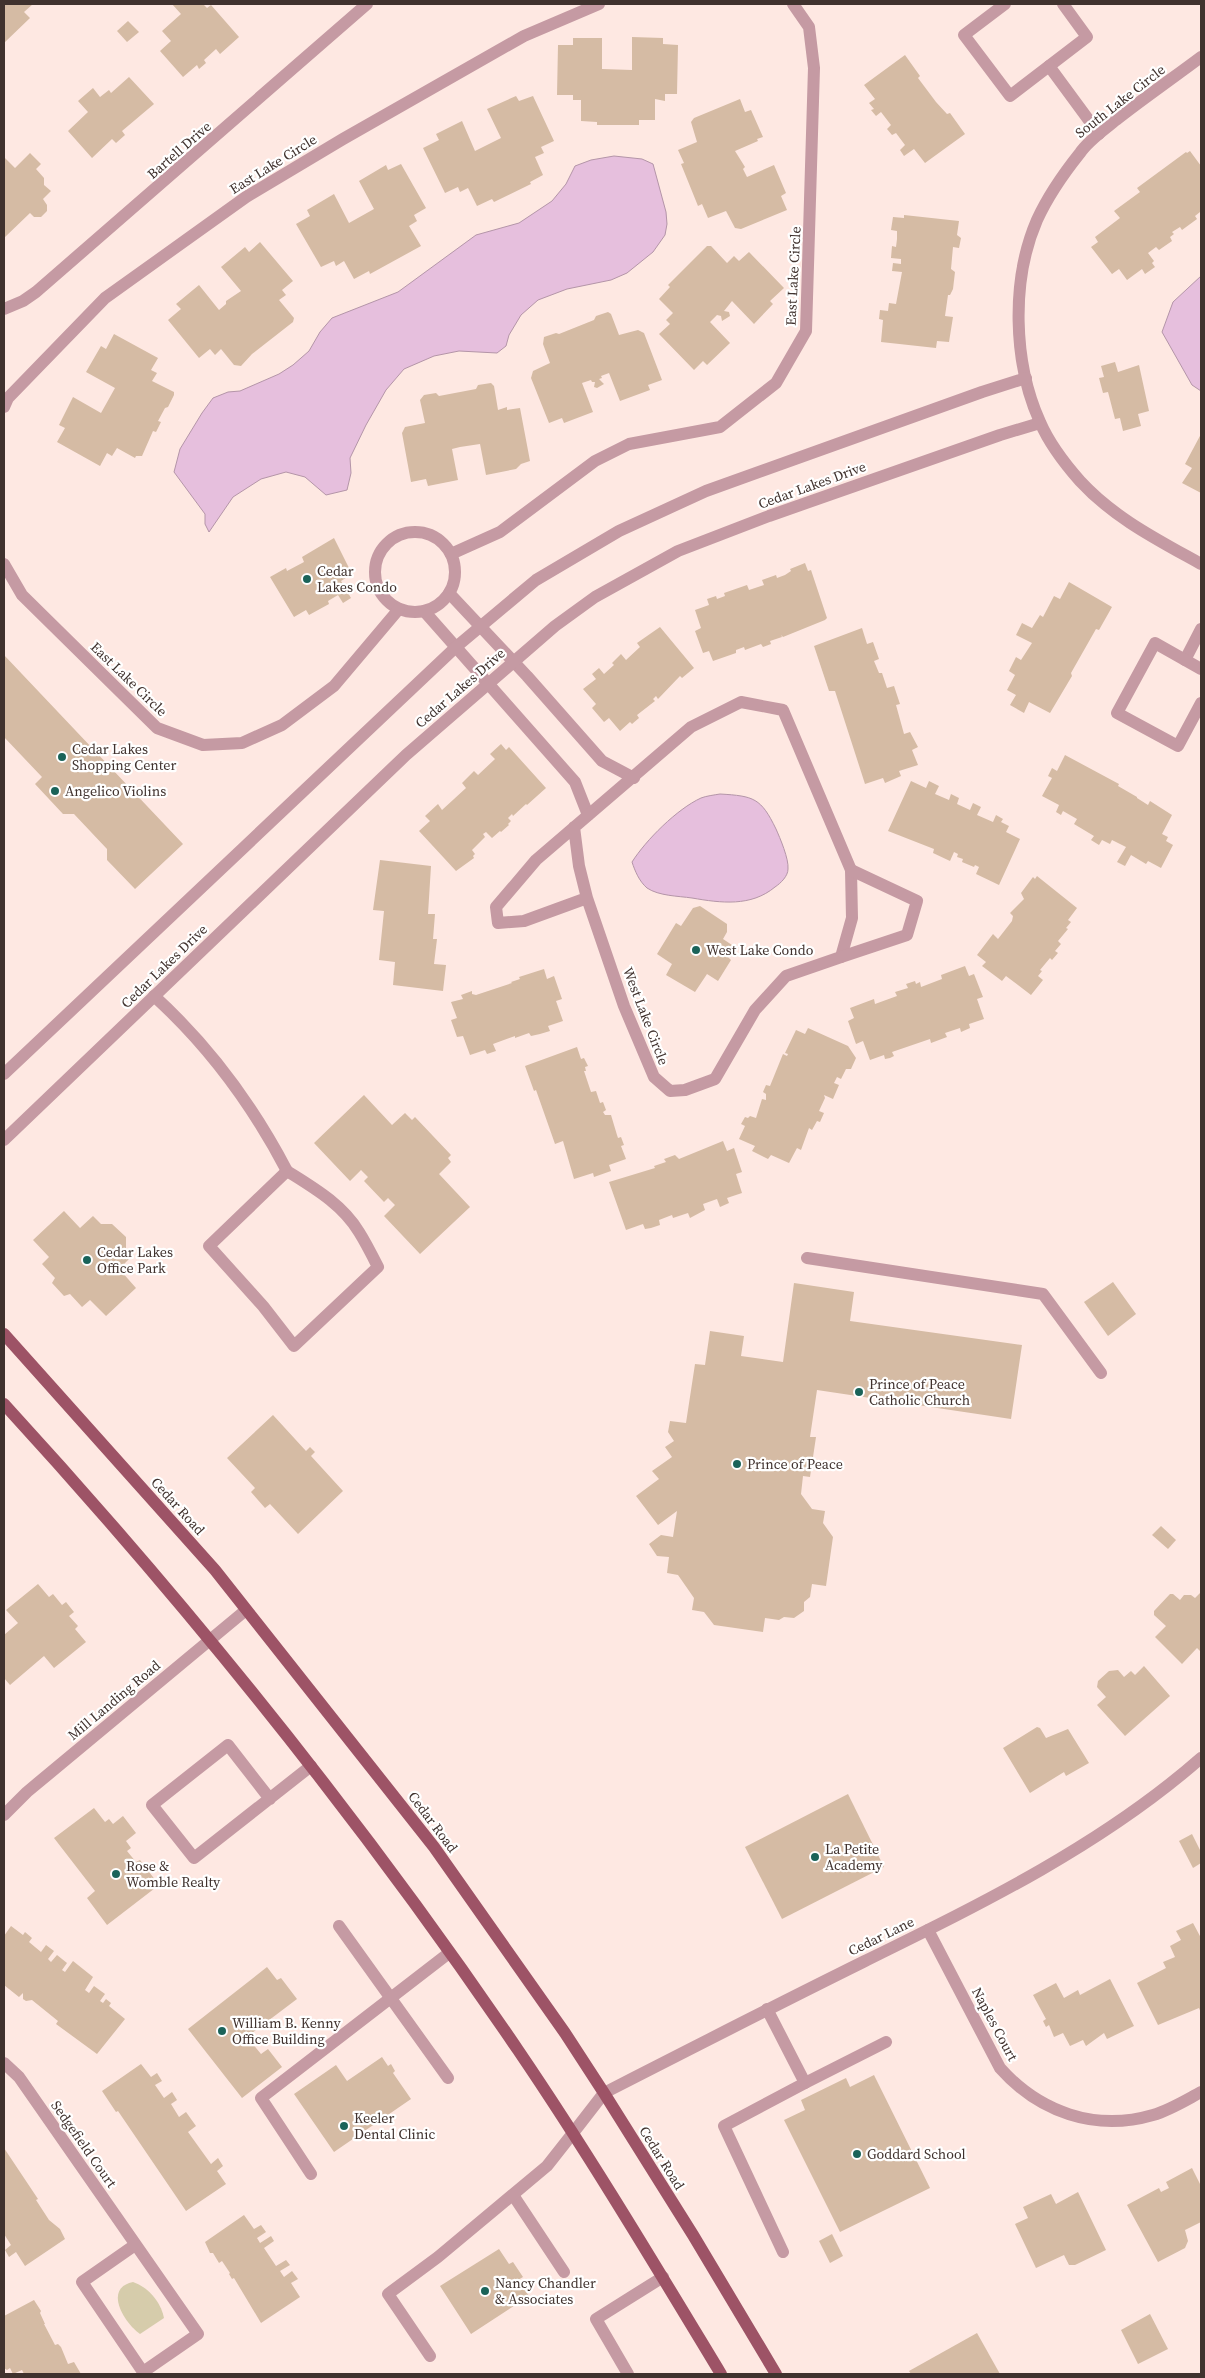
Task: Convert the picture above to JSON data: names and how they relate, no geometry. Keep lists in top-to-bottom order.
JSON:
{
  "streets": {
    "main road": ["Cedar Road"],
    "street": [
      "South Lake Circle",
      "Bartell Drive",
      "East Lake Circle",
      "Cedar Lakes Drive",
      "West Lake Circle",
      "Mill Landing Road",
      "Cedar Lane",
      "Naples Court",
      "Sedgefield Court"
    ]
  },
  "crossings": [
    ["South Lake Circle", "Cedar Lakes Drive"],
    ["Cedar Road", "Mill Landing Road"],
    ["Cedar Road", "Cedar Lane"],
    ["Cedar Lane", "Naples Court"]
  ],
  "places": [
    "Cedar Lakes Condo",
    "Cedar Lakes Shopping Center",
    "Angelico Violins",
    "West Lake Condo",
    "Cedar Lakes Office Park",
    "Prince of Peace Catholic Church",
    "Prince of Peace",
    "La Petite Academy",
    "Rose & Womble Realty",
    "William B. Kenny Office Building",
    "Keeler Dental Clinic",
    "Goddard School",
    "Nancy Chandler & Associates"
  ]
}
